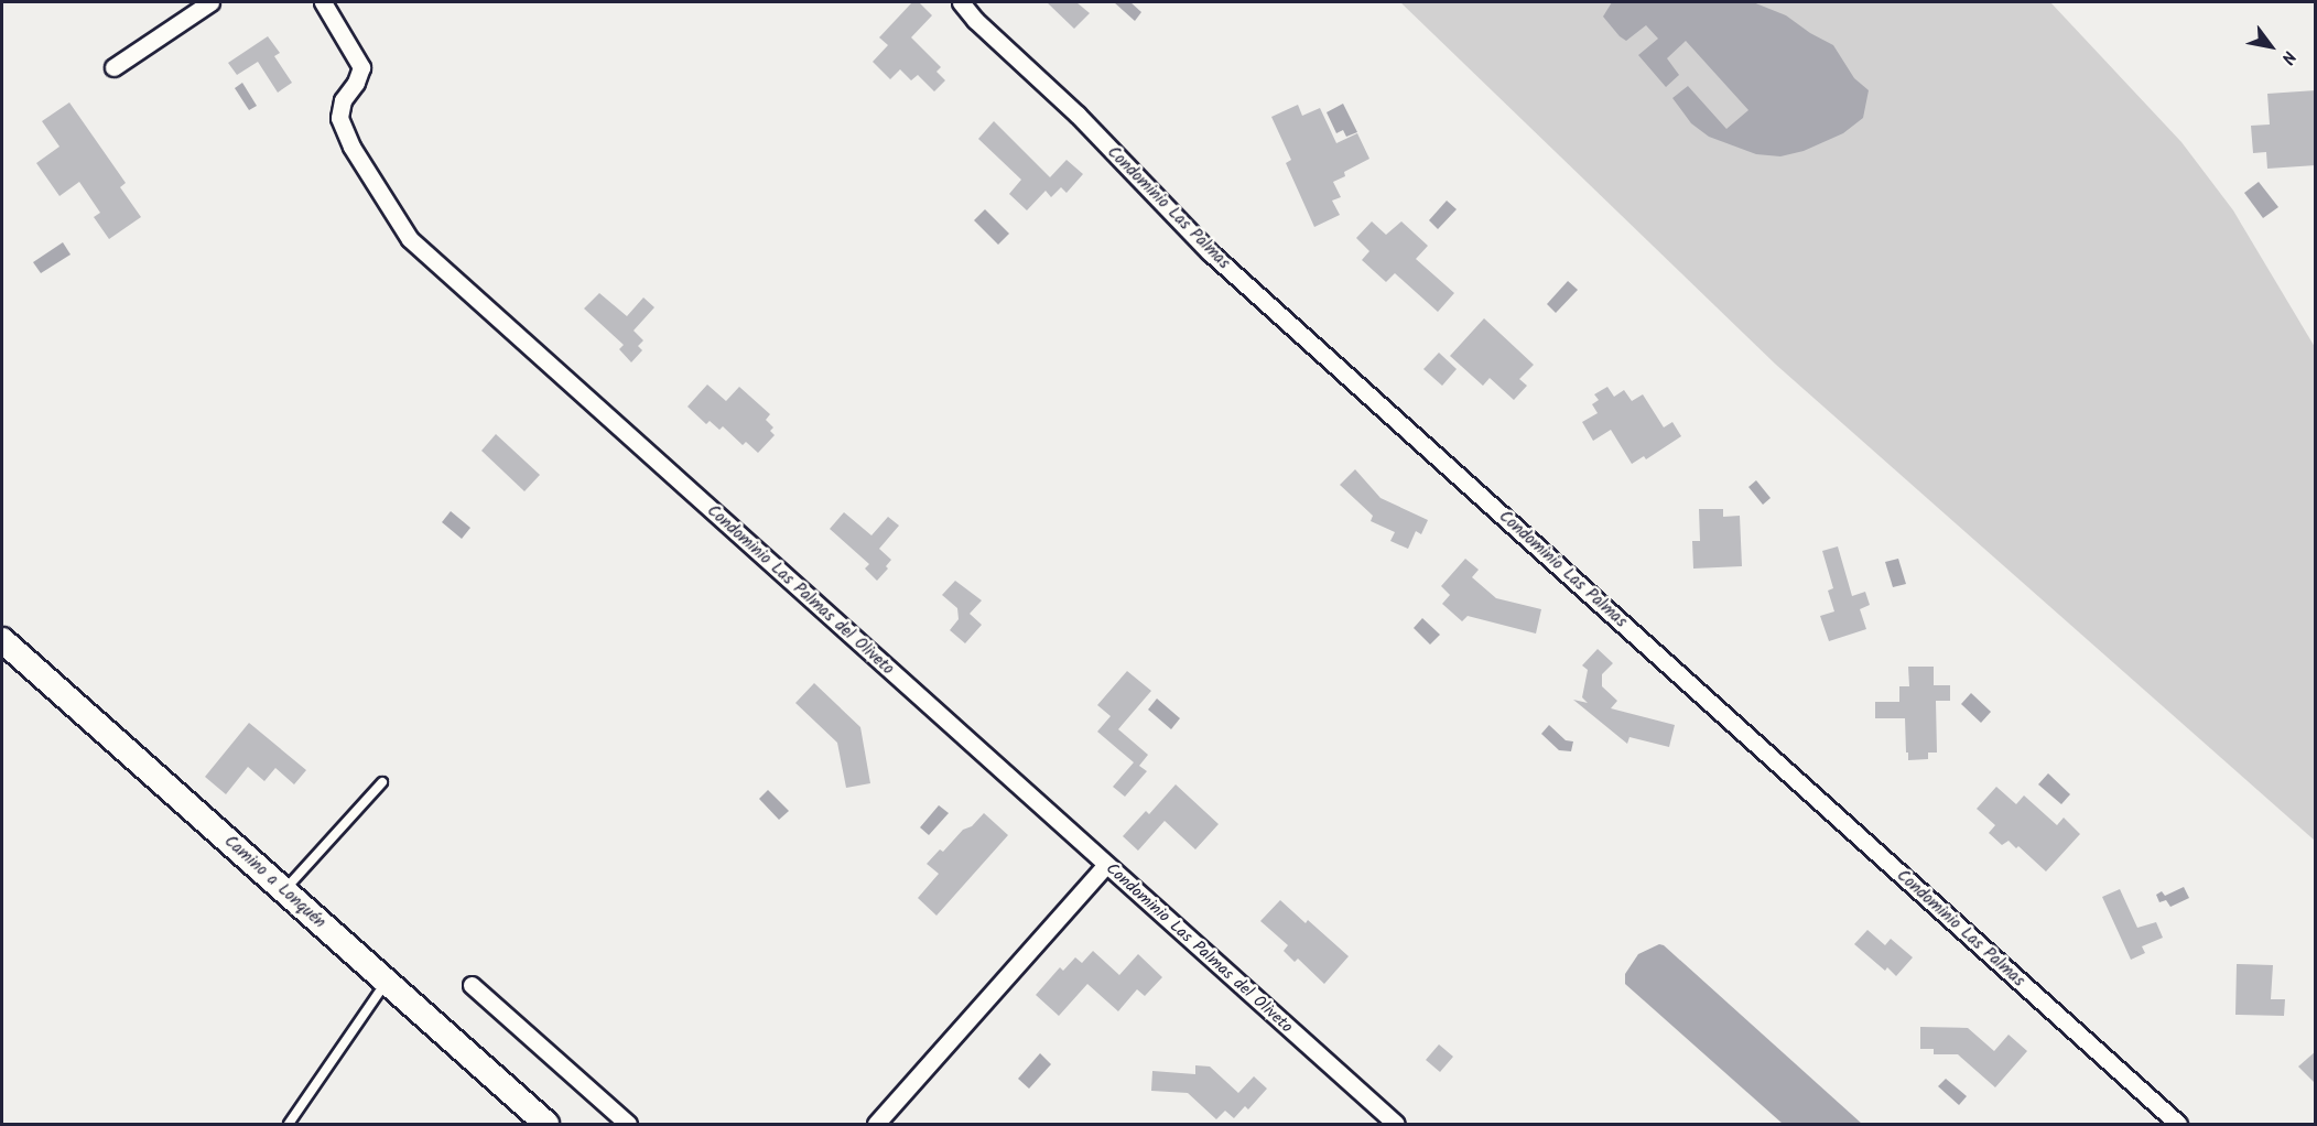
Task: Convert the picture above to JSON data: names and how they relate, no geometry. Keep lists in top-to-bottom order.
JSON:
{
  "streets": {
    "main road": ["Camino a Lonquén"],
    "street": ["Condominio Las Palmas", "Condominio Las Palmas del Oliveto"]
  },
  "north": "bottom right"
}
